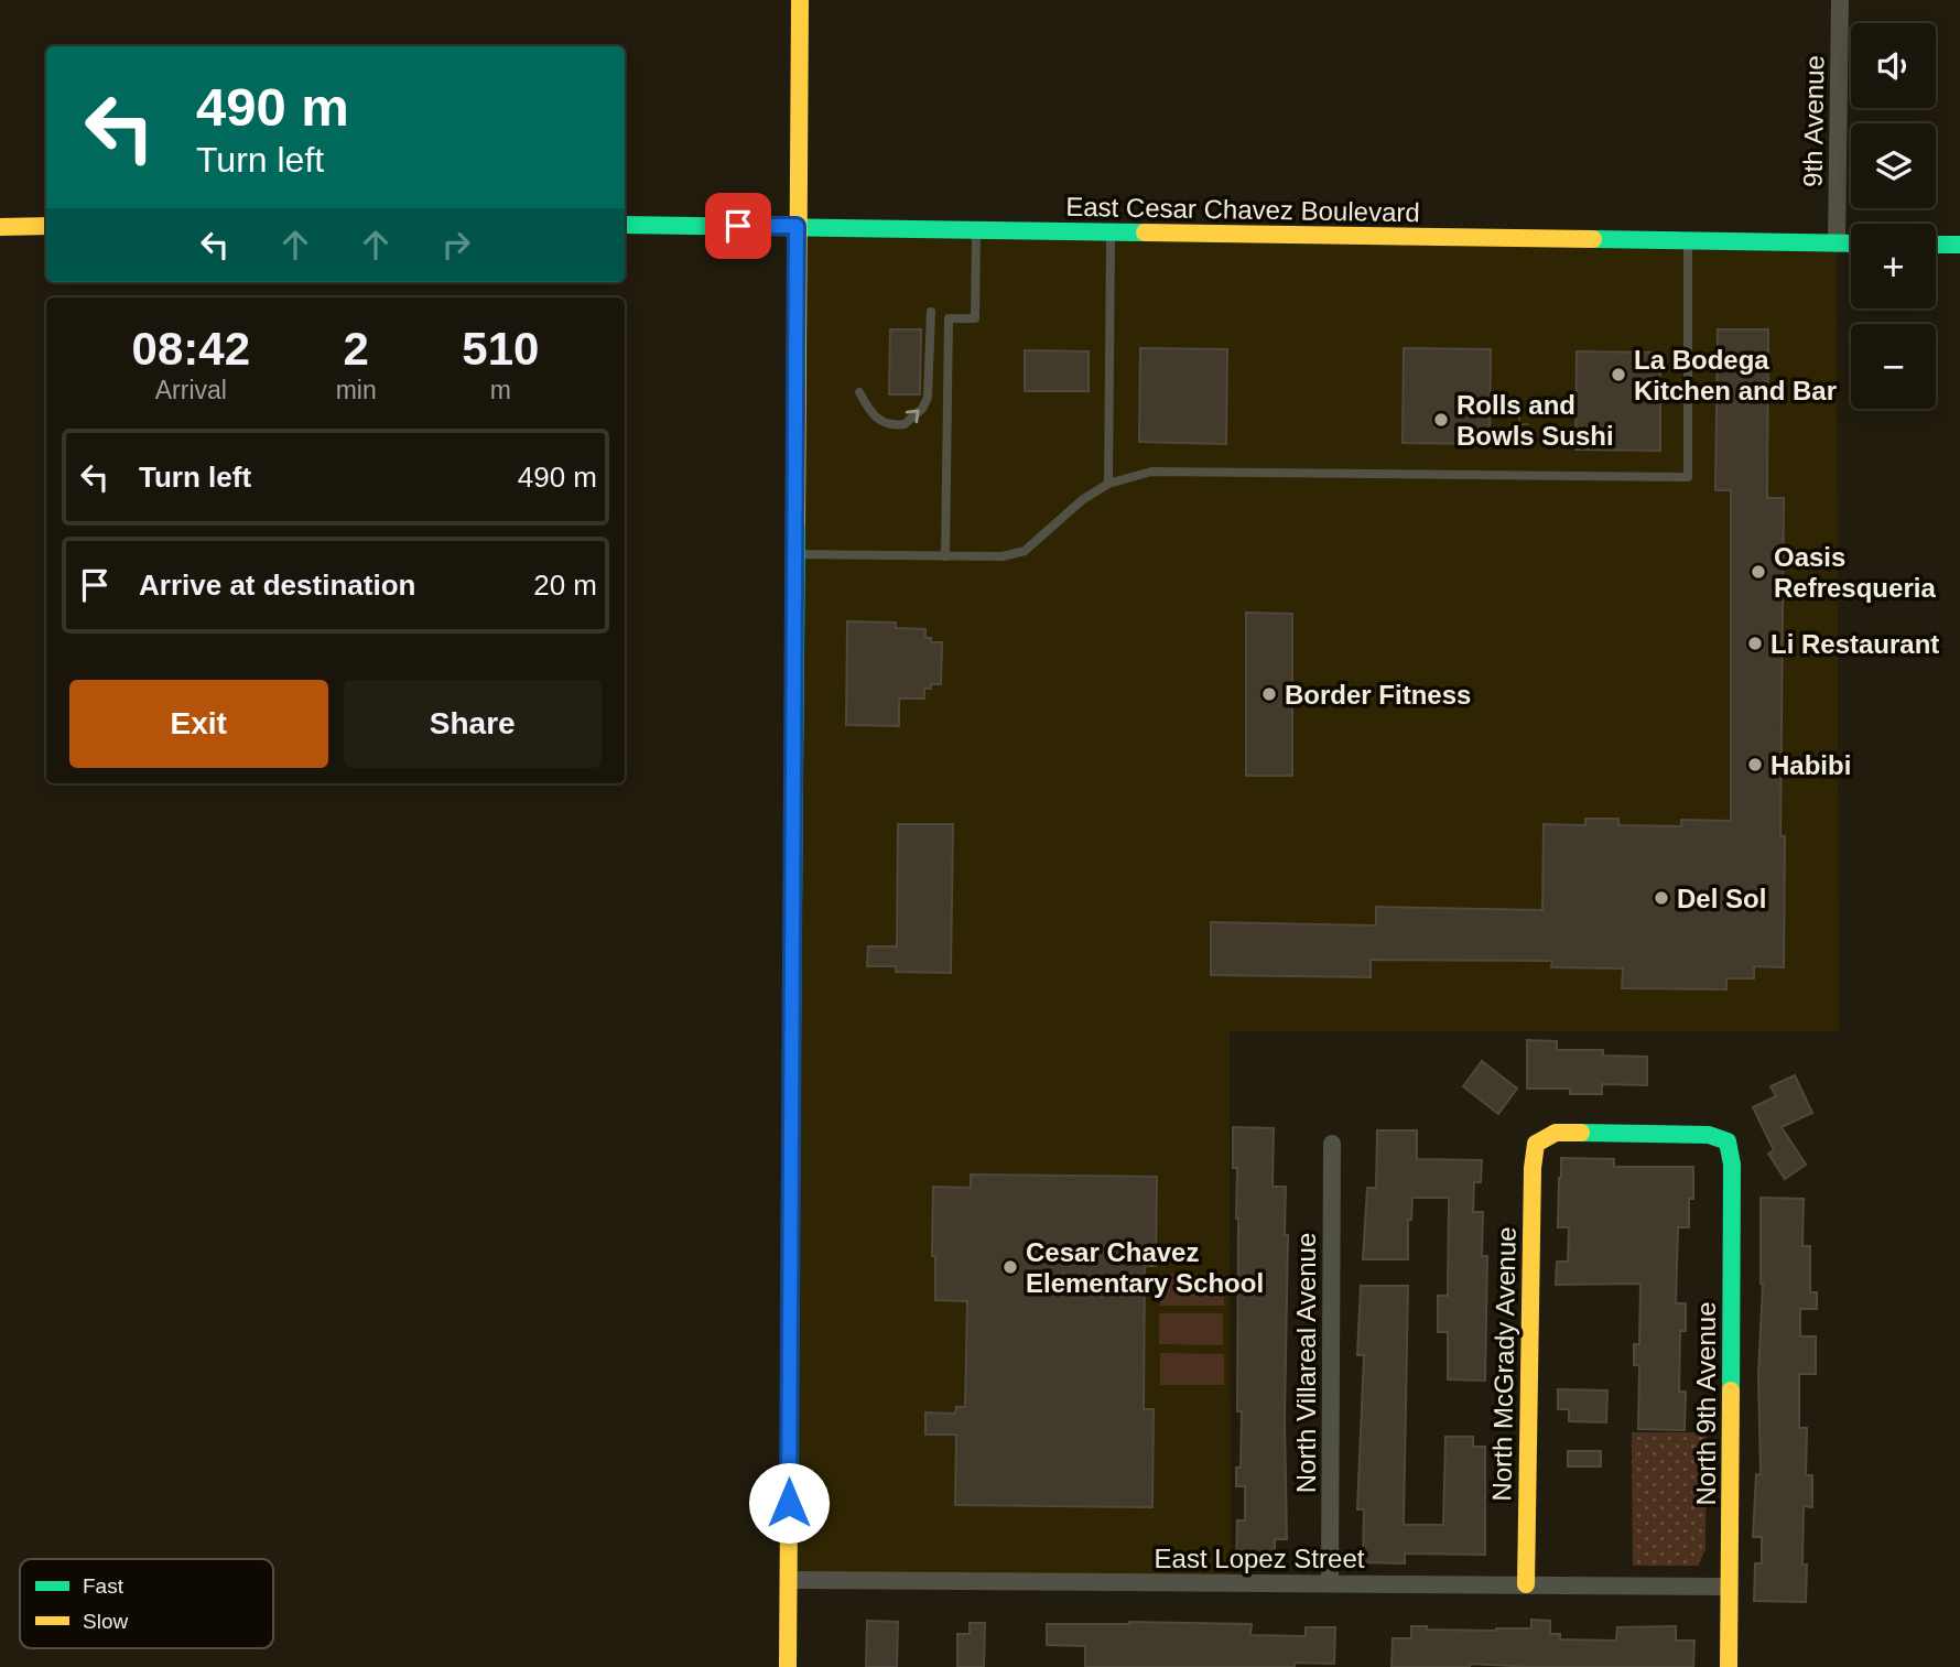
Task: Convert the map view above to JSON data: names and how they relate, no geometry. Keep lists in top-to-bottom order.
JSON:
{
  "streets": {
    "main road": ["East Cesar Chavez Boulevard", "North McGrady Avenue", "North 9th Avenue"],
    "street": ["9th Avenue", "North Villareal Avenue", "East Lopez Street"]
  },
  "crossings": [
    ["9th Avenue", "East Cesar Chavez Boulevard"],
    ["North Villareal Avenue", "East Lopez Street"],
    ["North McGrady Avenue", "North 9th Avenue"],
    ["North McGrady Avenue", "East Lopez Street"],
    ["North 9th Avenue", "East Lopez Street"]
  ],
  "places": [
    "La Bodega Kitchen and Bar",
    "Rolls and Bowls Sushi",
    "Oasis Refresqueria",
    "Li Restaurant",
    "Border Fitness",
    "Habibi",
    "Del Sol",
    "Cesar Chavez Elementary School"
  ],
  "legend": ["Fast", "Slow"],
  "page": {
    "map_buttons": ["+", "−"],
    "turn": ["490 m", "Turn left"],
    "eta": [
      "08:42",
      "Arrival",
      "2",
      "min",
      "510",
      "m"
    ],
    "list": [
      {
        "name": "Turn left",
        "value": "490 m"
      },
      {
        "name": "Arrive at destination",
        "value": "20 m"
      }
    ],
    "buttons": ["Exit", "Share"]
  }
}
